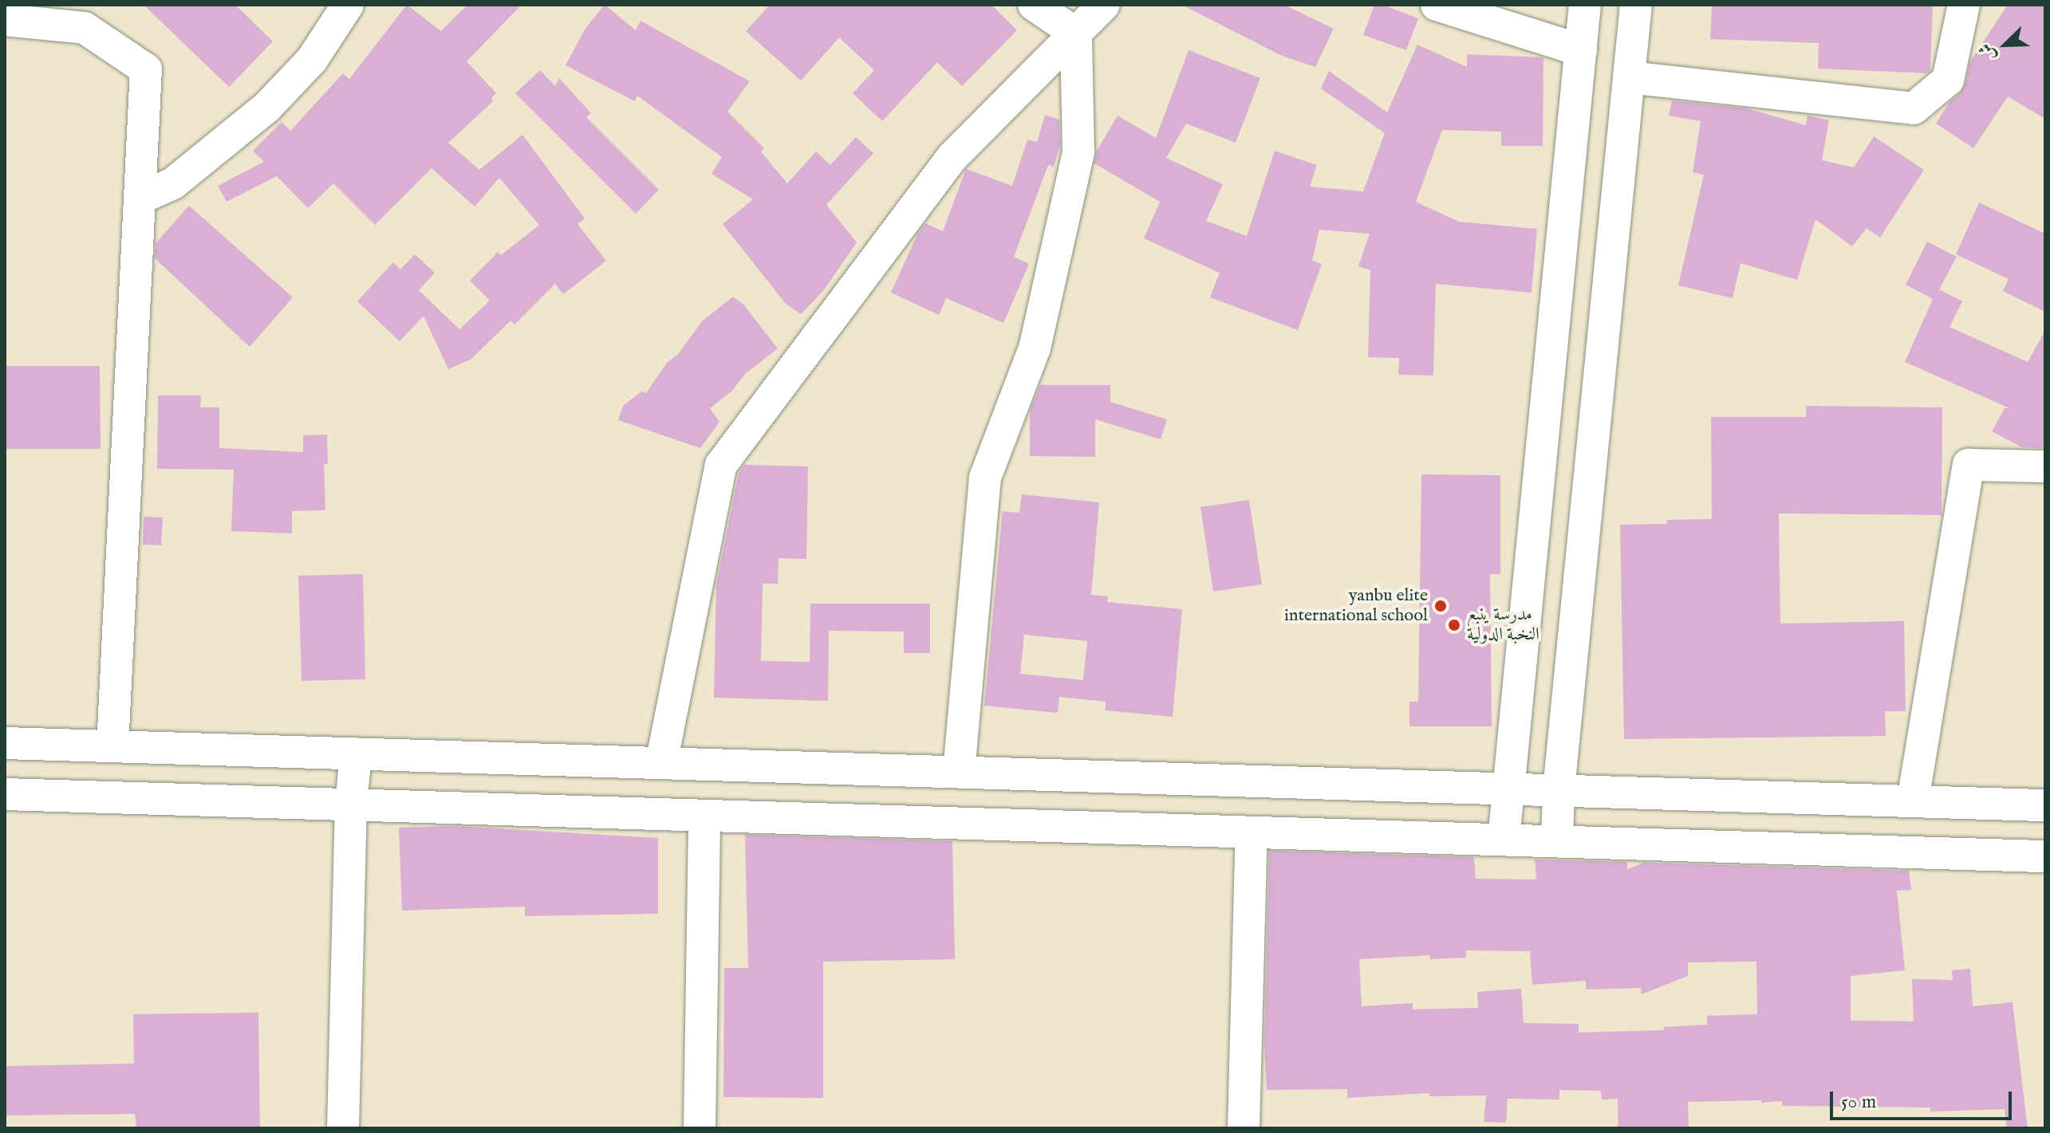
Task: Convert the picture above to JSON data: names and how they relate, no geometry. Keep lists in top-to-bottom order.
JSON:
{
  "places": ["yanbu elite international school", "مدرسة ينبع النخبة الدولية"],
  "scale_bar": "50 m",
  "north": "bottom left"
}
